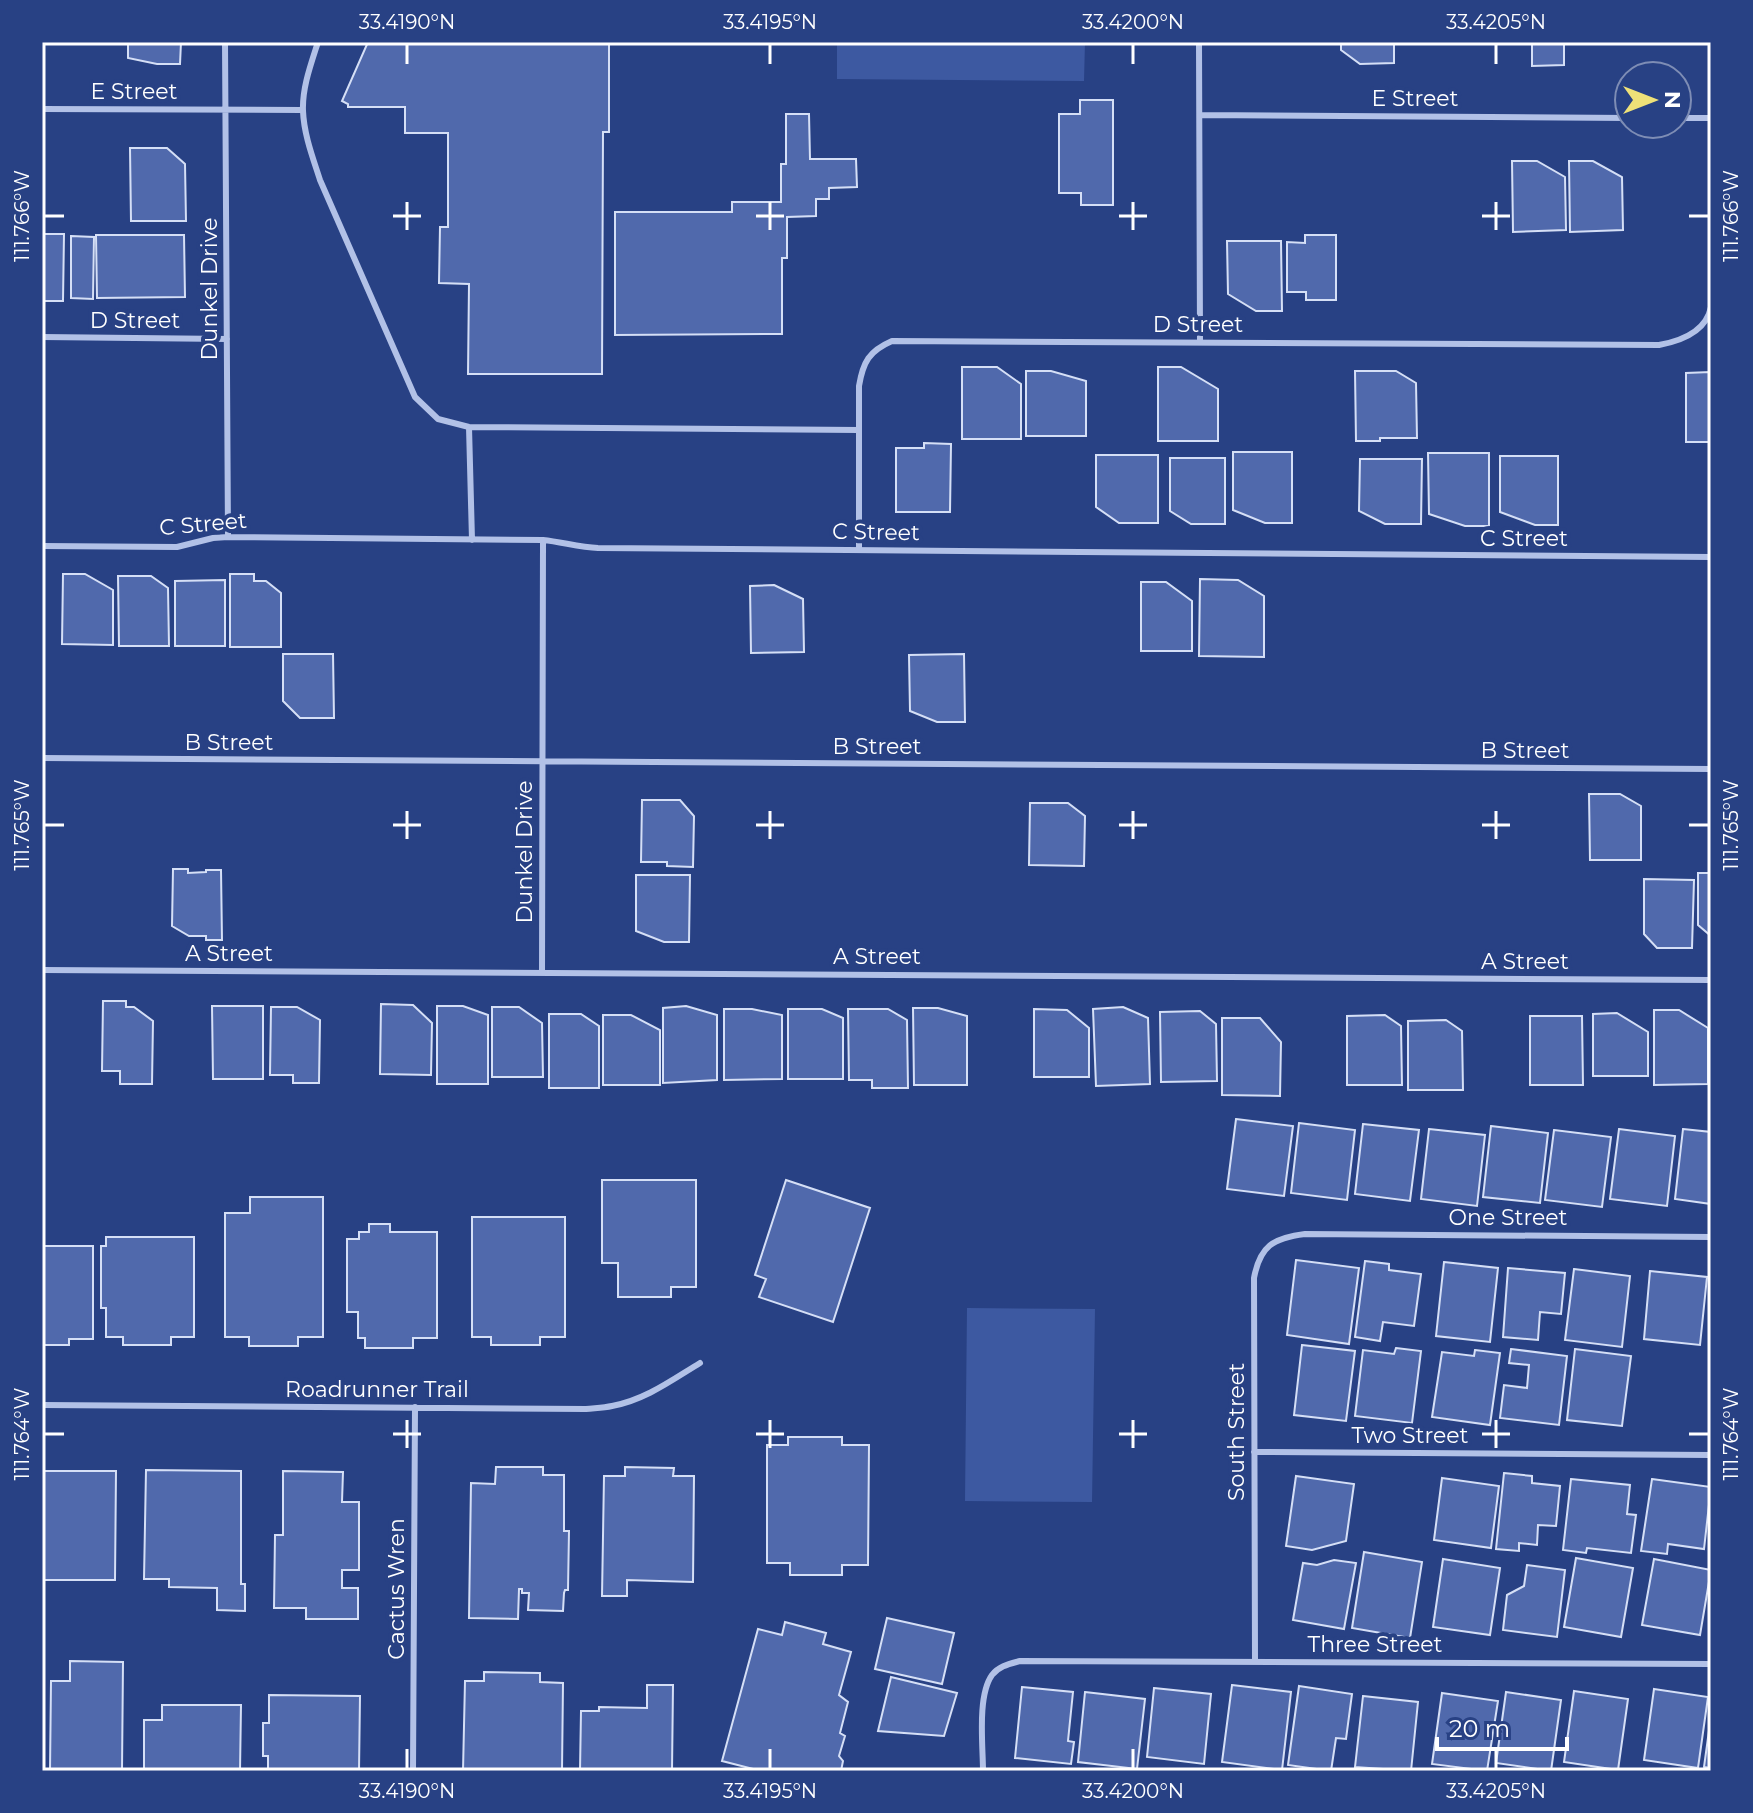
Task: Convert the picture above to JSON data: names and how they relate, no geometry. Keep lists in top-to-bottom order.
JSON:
{
  "streets": {
    "lane": [
      "E Street",
      "Dunkel Drive",
      "D Street",
      "C Street",
      "B Street",
      "A Street",
      "One Street",
      "Roadrunner Trail",
      "South Street",
      "Two Street",
      "Cactus Wren",
      "Three Street"
    ]
  },
  "crossings": [
    ["E Street", "Dunkel Drive"],
    ["Dunkel Drive", "D Street"],
    ["Dunkel Drive", "C Street"],
    ["Dunkel Drive", "B Street"],
    ["Dunkel Drive", "A Street"],
    ["D Street", "C Street"],
    ["One Street", "South Street"],
    ["Roadrunner Trail", "Cactus Wren"],
    ["South Street", "Two Street"],
    ["South Street", "Three Street"]
  ],
  "scale_bar": "20 m",
  "north": "right",
  "coordinates": [
    "33.4190°N",
    "33.4195°N",
    "33.4200°N",
    "33.4205°N",
    "111.766°W",
    "111.765°W",
    "111.764°W"
  ]
}
